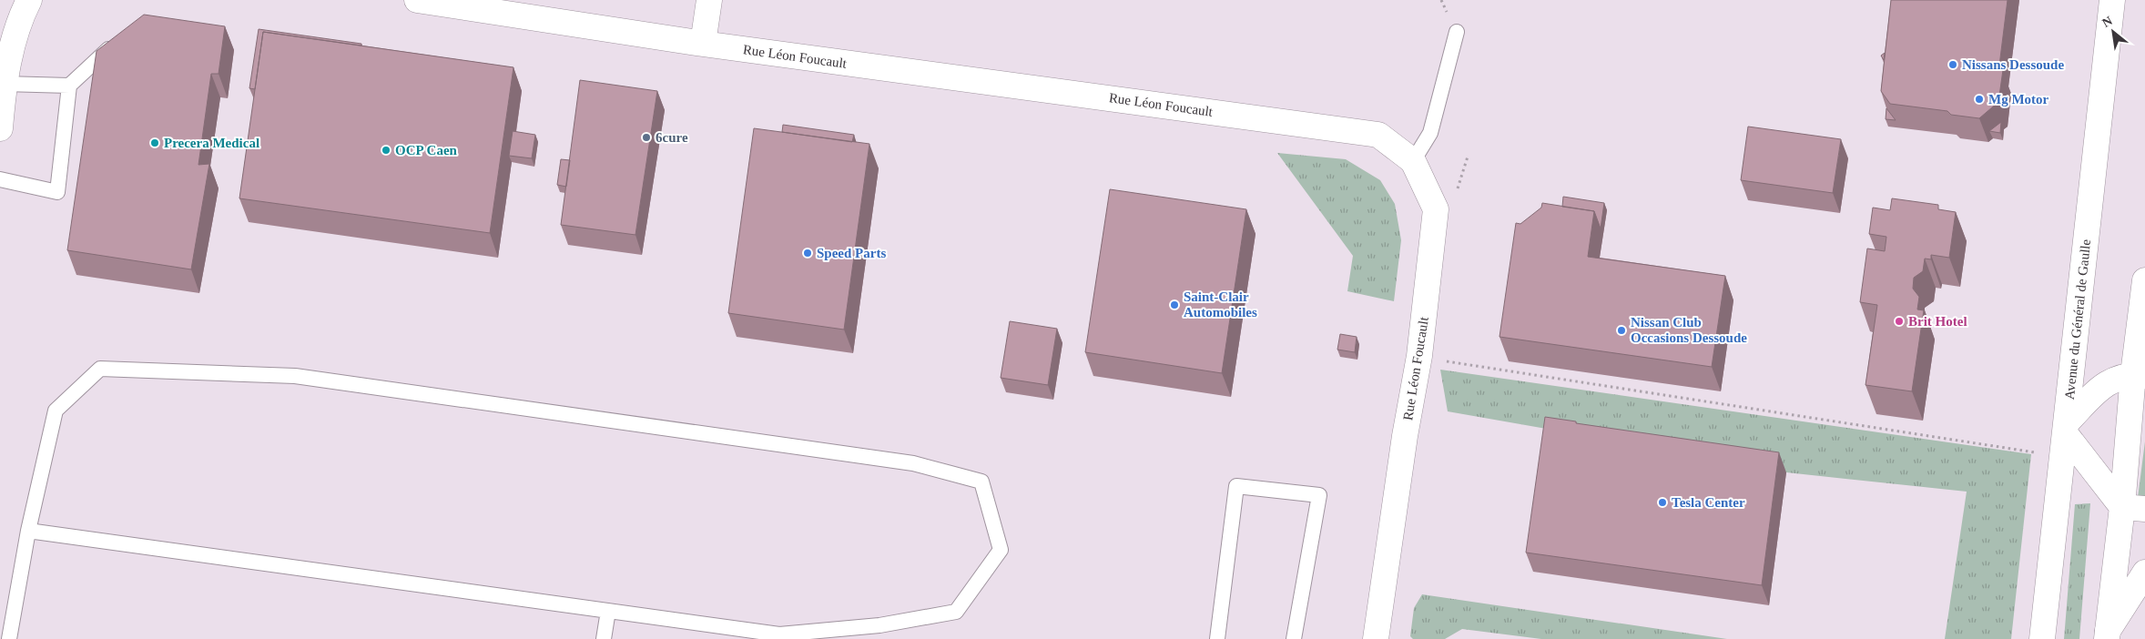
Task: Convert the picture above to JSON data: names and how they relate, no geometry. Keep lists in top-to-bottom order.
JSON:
{
  "streets": {
    "street": ["Rue Léon Foucault", "Avenue du Général de Gaulle"]
  },
  "places": [
    "Nissans Dessoude",
    "Mg Motor",
    "6cure",
    "Precera Medical",
    "OCP Caen",
    "Speed Parts",
    "Saint-Clair Automobiles",
    "Brit Hotel",
    "Nissan Club Occasions Dessoude",
    "Tesla Center"
  ],
  "north": "top left"
}
